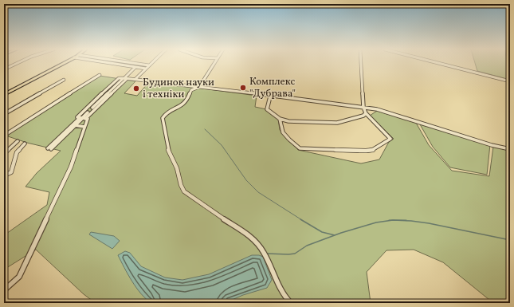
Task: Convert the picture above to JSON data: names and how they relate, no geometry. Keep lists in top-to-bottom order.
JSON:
{
  "places": ["Комплекс \"Дубрава\"", "Будинок науки і техніки"]
}
